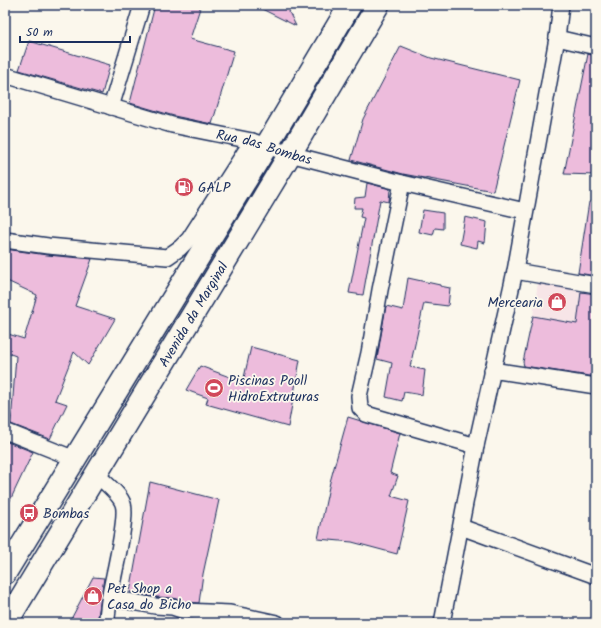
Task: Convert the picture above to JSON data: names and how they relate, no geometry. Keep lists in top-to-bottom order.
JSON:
{
  "streets": {
    "main road": ["Avenida da Marginal"],
    "street": ["Rua das Bombas"]
  },
  "crossings": [
    ["Rua das Bombas", "Avenida da Marginal"]
  ],
  "places": {
    "fuel station": ["GALP"],
    "shop": ["Mercearia", "Pet Shop a Casa do Bicho"],
    "sports": ["Piscinas Pooll HidroExtruturas"],
    "bus stop": ["Bombas"]
  },
  "scale_bar": "50 m"
}
